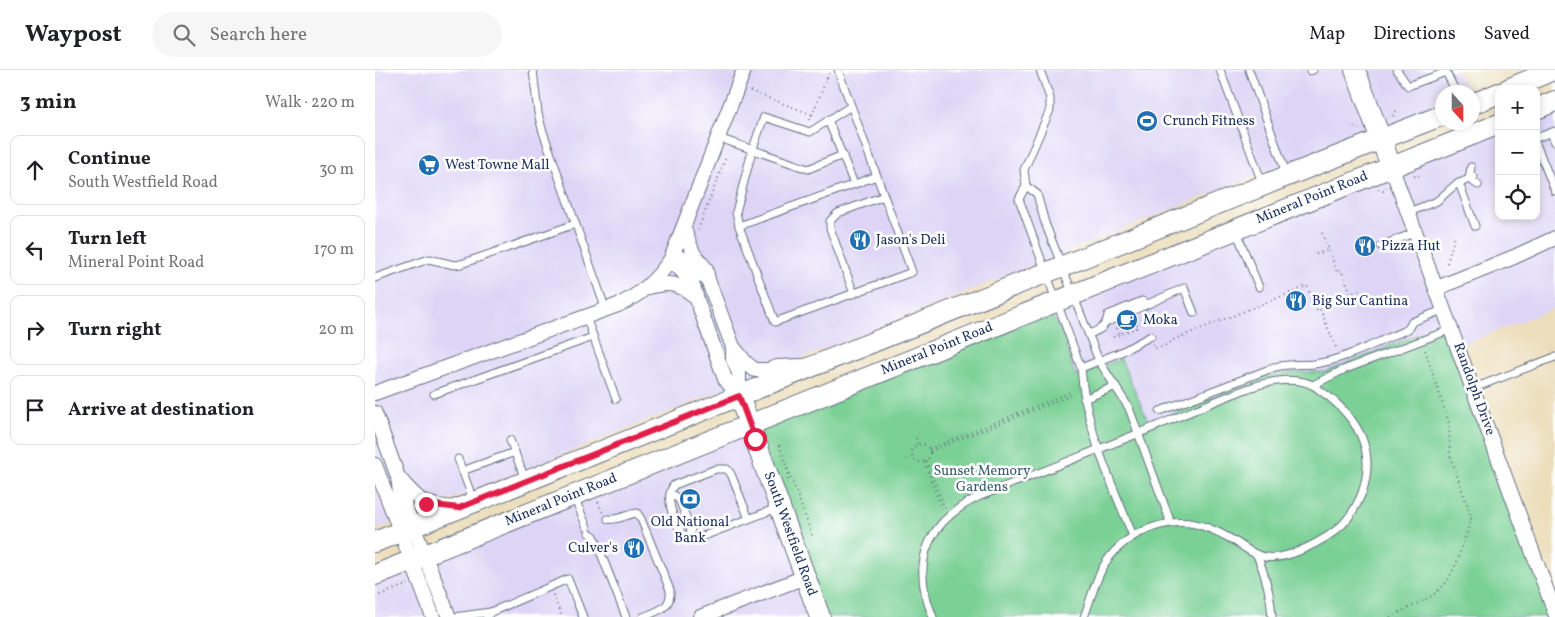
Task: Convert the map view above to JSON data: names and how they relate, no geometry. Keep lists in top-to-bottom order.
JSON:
{
  "streets": {
    "main road": ["Mineral Point Road", "South Westfield Road"],
    "street": ["Randolph Drive"]
  },
  "crossings": [
    ["Mineral Point Road", "Randolph Drive"],
    ["Mineral Point Road", "South Westfield Road"]
  ],
  "parks": ["Sunset Memory Gardens"],
  "places": {
    "sports": ["Crunch Fitness"],
    "supermarket": ["West Towne Mall"],
    "restaurant": [
      "Jason's Deli",
      "Pizza Hut",
      "Big Sur Cantina",
      "Culver's"
    ],
    "cafe": ["Moka"],
    "bank": ["Old National Bank"]
  },
  "north": "bottom",
  "page": {
    "header": "Waypost",
    "search": "Search here",
    "nav": ["Map", "Directions", "Saved"],
    "heading": ["3 min", "Walk · 220 m"],
    "map_buttons": ["+", "−"],
    "list": [
      ["Continue", "South Westfield Road", "30 m"],
      ["Turn left", "Mineral Point Road", "170 m"],
      ["Turn right", "20 m"],
      "Arrive at destination"
    ]
  }
}
